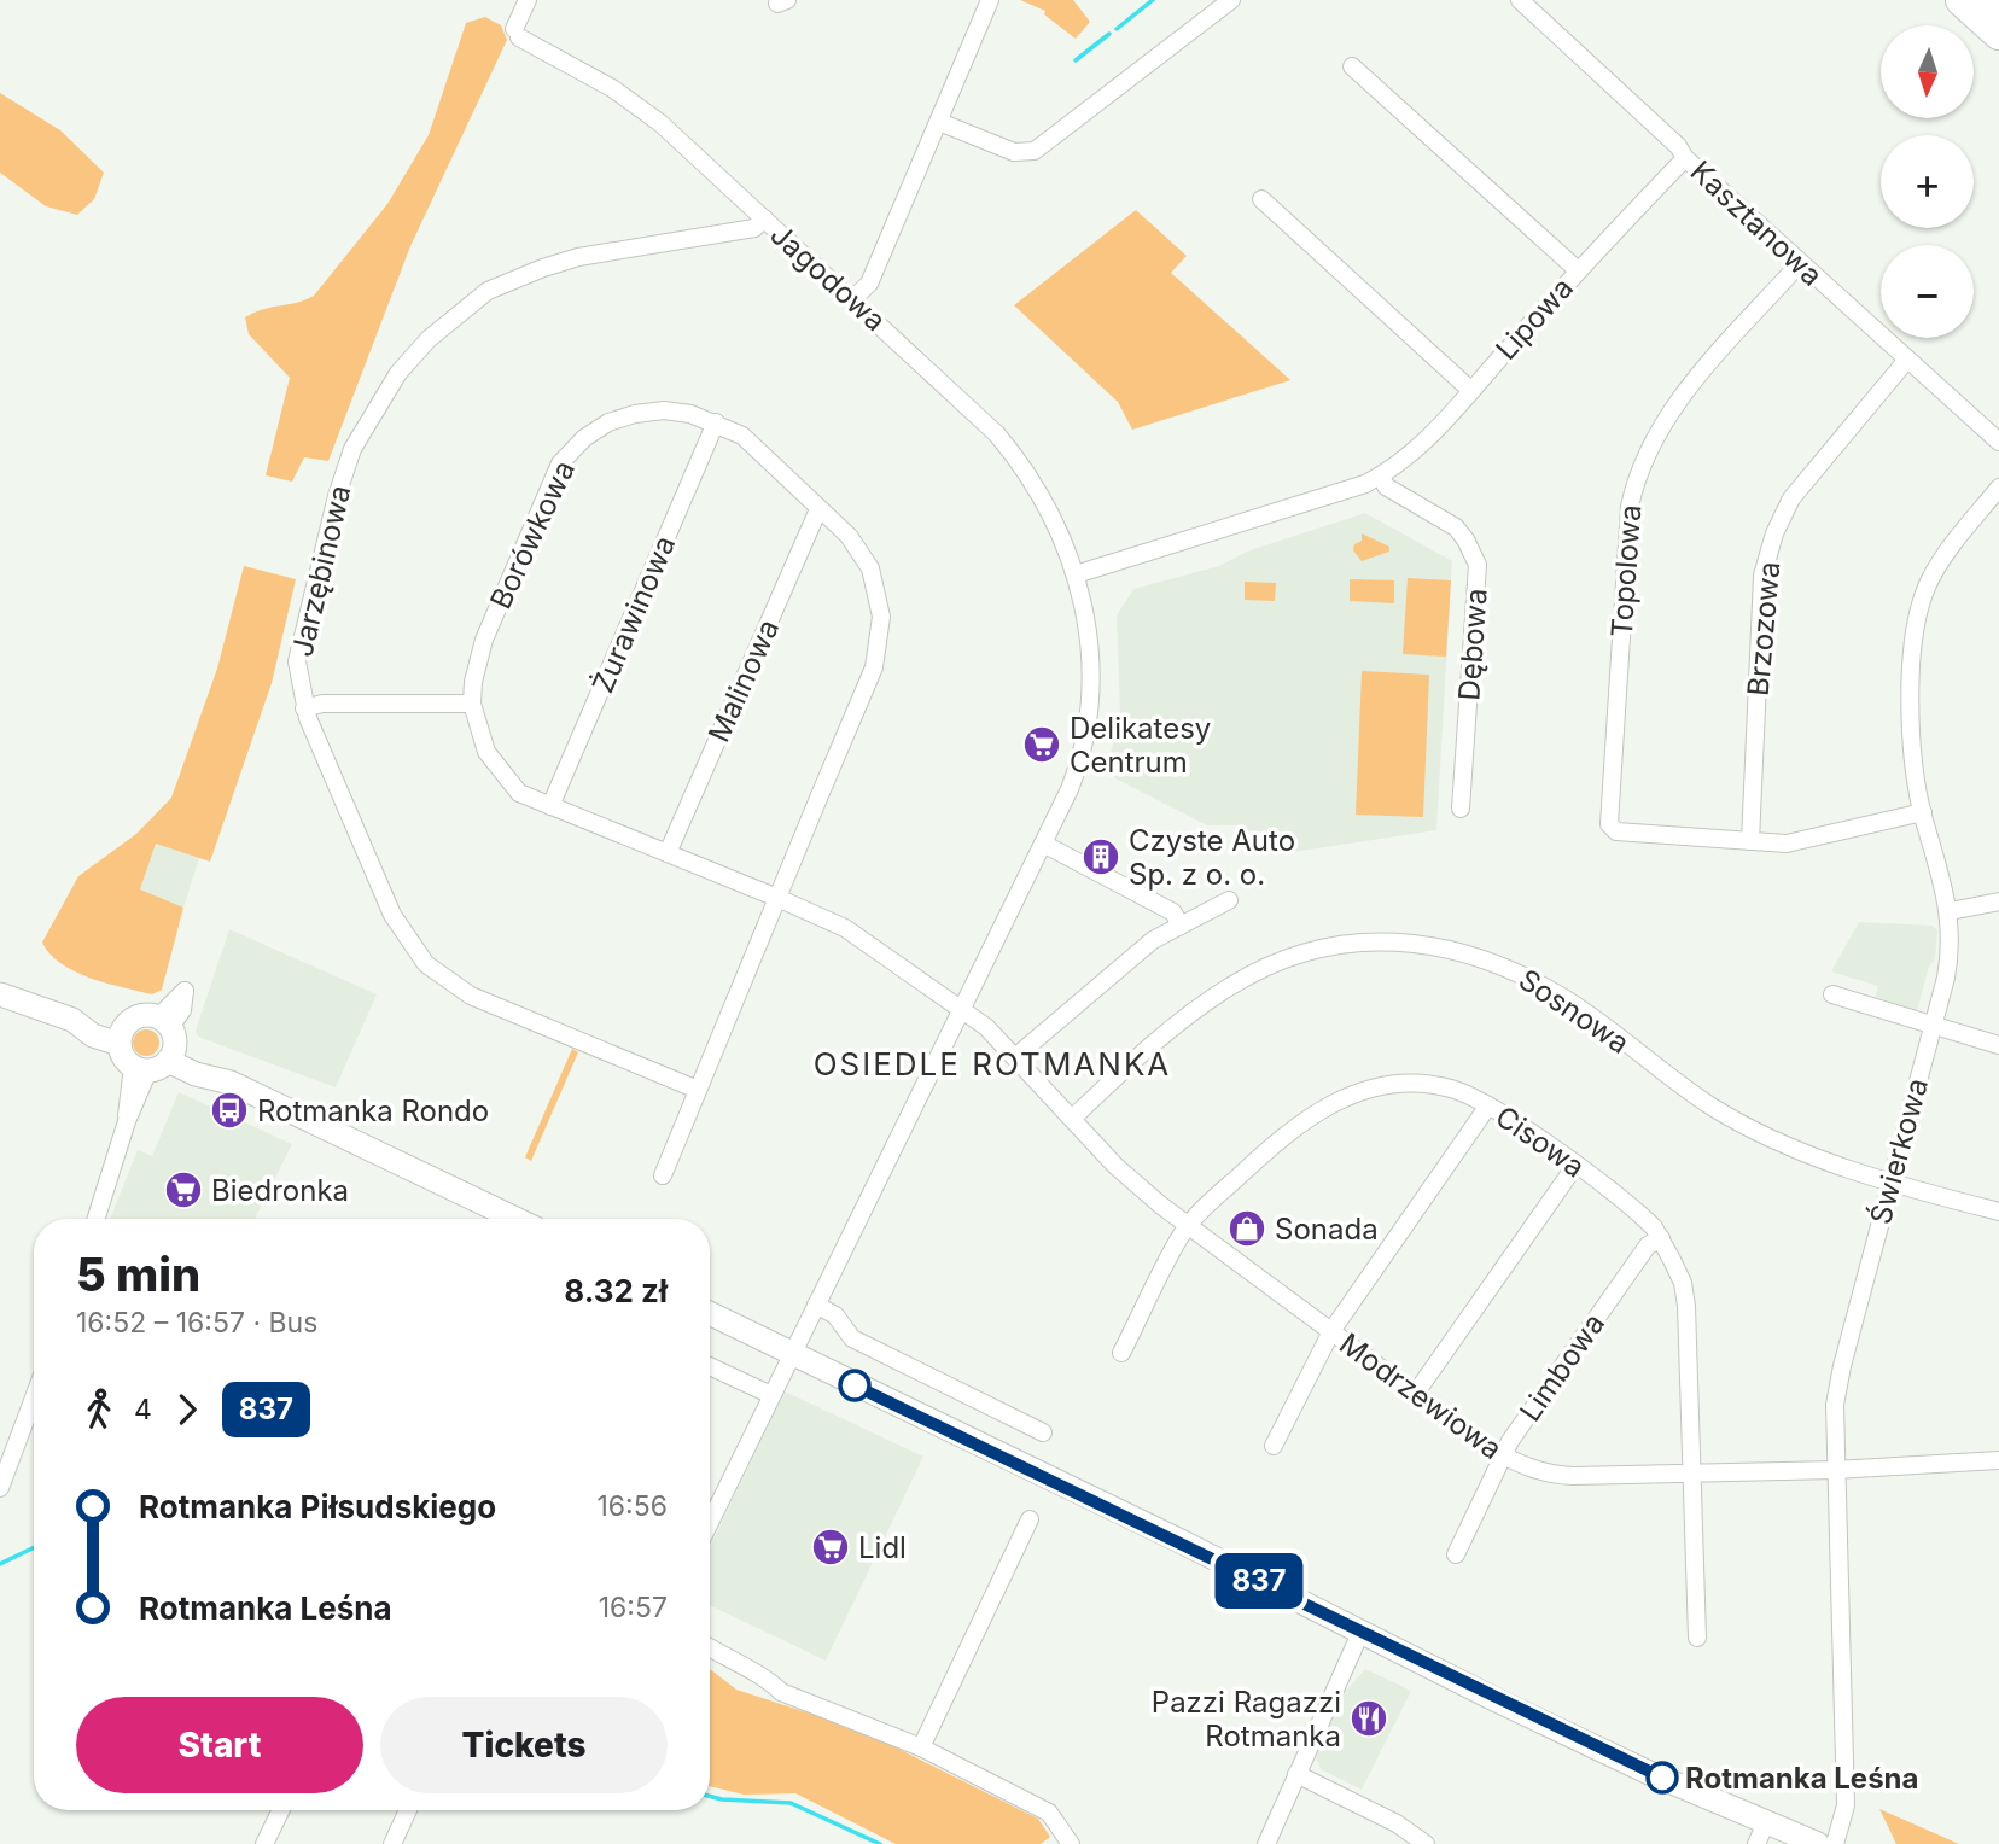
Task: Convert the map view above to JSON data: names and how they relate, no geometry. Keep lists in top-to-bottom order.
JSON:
{
  "streets": {
    "street": [
      "Kasztanowa",
      "Jagodowa",
      "Lipowa",
      "Borówkowa",
      "Jarzębinowa",
      "Topolowa",
      "Żurawinowa",
      "Brzozowa",
      "Dębowa",
      "Malinowa",
      "Sosnowa",
      "Cisowa",
      "Świerkowa",
      "Limbowa",
      "Modrzewiowa"
    ]
  },
  "crossings": [
    ["Kasztanowa", "Lipowa"],
    ["Kasztanowa", "Topolowa"],
    ["Kasztanowa", "Brzozowa"],
    ["Jagodowa", "Lipowa"],
    ["Jagodowa", "Borówkowa"],
    ["Jagodowa", "Jarzębinowa"],
    ["Jagodowa", "Modrzewiowa"],
    ["Lipowa", "Dębowa"],
    ["Borówkowa", "Żurawinowa"],
    ["Borówkowa", "Malinowa"],
    ["Borówkowa", "Modrzewiowa"],
    ["Topolowa", "Brzozowa"],
    ["Sosnowa", "Świerkowa"],
    ["Sosnowa", "Modrzewiowa"],
    ["Cisowa", "Limbowa"],
    ["Cisowa", "Modrzewiowa"],
    ["Świerkowa", "Modrzewiowa"],
    ["Limbowa", "Modrzewiowa"]
  ],
  "districts": ["OSIEDLE ROTMANKA"],
  "places": {
    "supermarket": ["Delikatesy Centrum", "Biedronka", "Lidl"],
    "building": ["Czyste Auto Sp. z o. o."],
    "bus stop": ["Rotmanka Rondo"],
    "shop": ["Sonada"],
    "restaurant": ["Pazzi Ragazzi Rotmanka"],
    "other": ["Rotmanka Leśna"]
  },
  "lines": ["bus line 837"],
  "north": "bottom",
  "page": {
    "on_map": "837",
    "map_buttons": ["+", "−"],
    "heading": ["5 min", "16:52 – 16:57 · Bus", "8.32 zł"],
    "legs": ["4", "837"],
    "list": [
      {
        "name": "Rotmanka Piłsudskiego",
        "value": "16:56"
      },
      {
        "name": "Rotmanka Leśna",
        "value": "16:57"
      }
    ],
    "buttons": ["Start", "Tickets"]
  }
}
